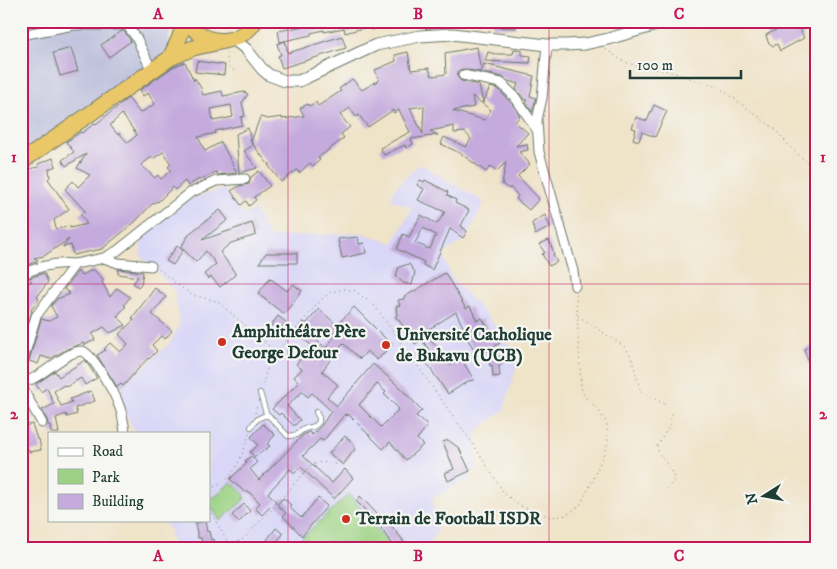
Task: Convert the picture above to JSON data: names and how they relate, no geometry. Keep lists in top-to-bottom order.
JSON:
{
  "places": ["Amphithéâtre Père George Defour", "Université Catholique de Bukavu (UCB)", "Terrain de Football ISDR"],
  "legend": ["Road", "Park", "Building"],
  "scale_bar": "100 m",
  "north": "left",
  "grid": {
    "columns": ["A", "B", "C"],
    "rows": ["1", "2"]
  }
}
